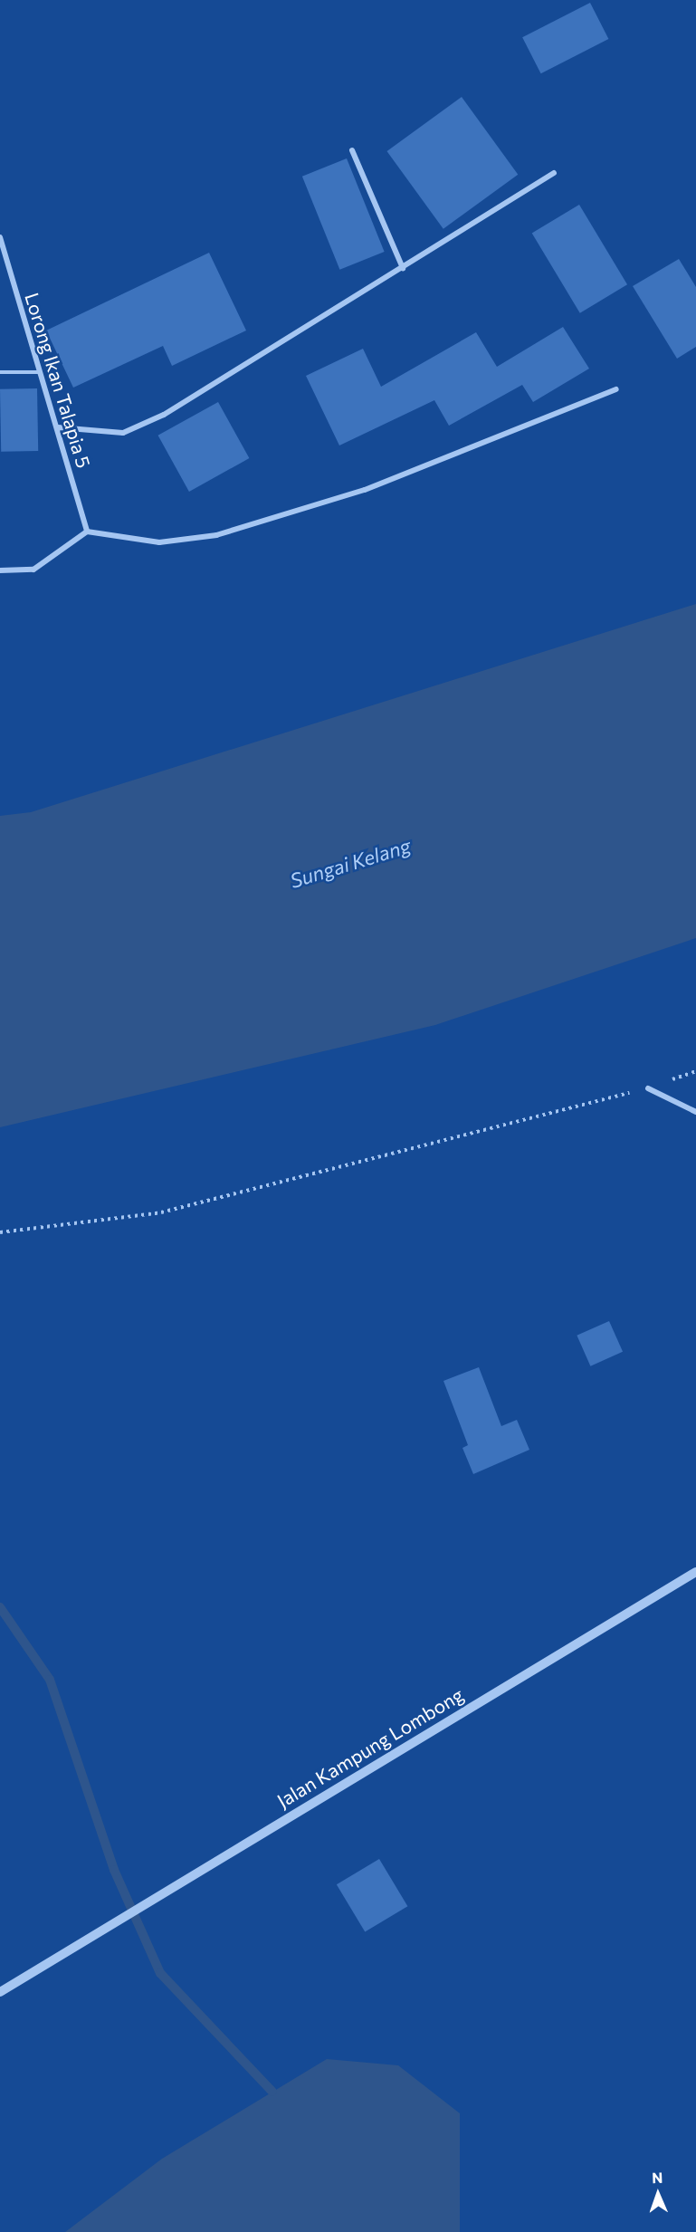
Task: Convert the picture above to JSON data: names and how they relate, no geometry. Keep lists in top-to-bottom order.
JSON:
{
  "streets": {
    "street": ["Lorong Ikan Talapia 5", "Jalan Kampung Lombong"]
  },
  "water": ["Sungai Kelang"],
  "north": "top"
}
